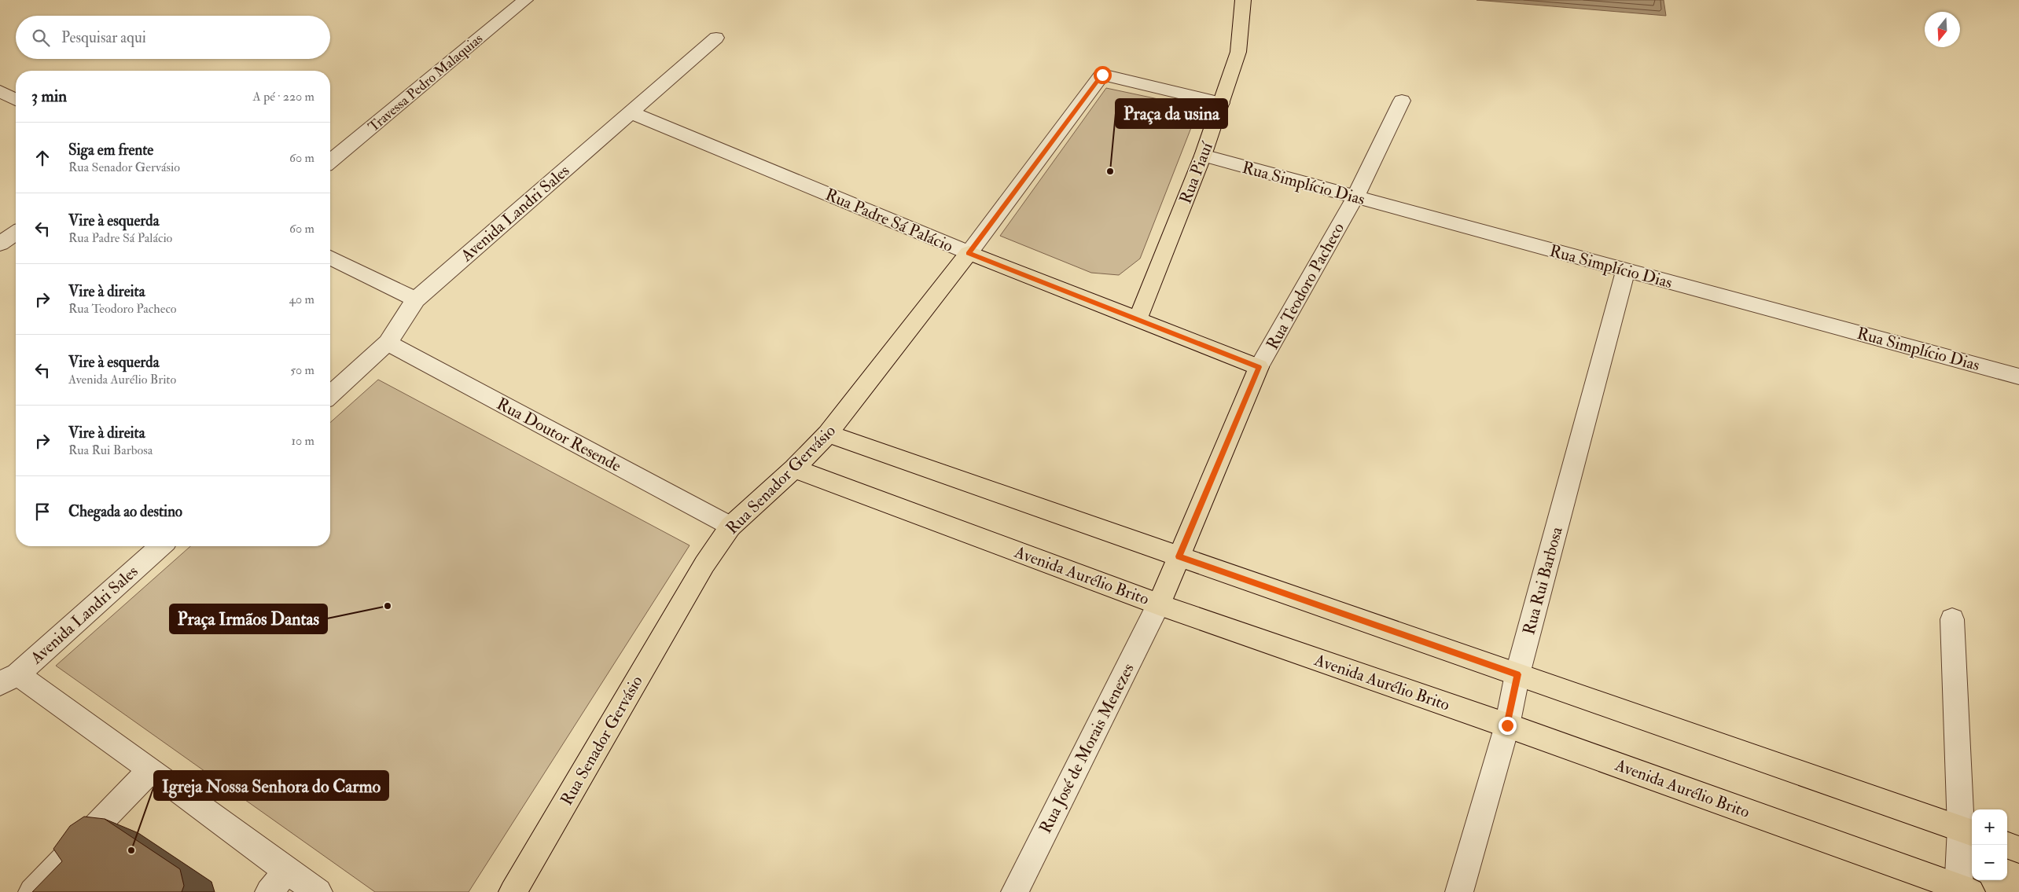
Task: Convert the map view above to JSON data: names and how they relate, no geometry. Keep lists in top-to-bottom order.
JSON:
{
  "streets": {
    "main road": [
      "Rua Piauí",
      "Rua Padre Sá Palácio",
      "Rua Teodoro Pacheco",
      "Rua Senador Gervásio",
      "Avenida Aurélio Brito"
    ],
    "street": [
      "Travessa Pedro Malaquias",
      "Rua Simplício Dias",
      "Avenida Landri Sales",
      "Rua Doutor Resende",
      "Rua Rui Barbosa",
      "Rua José de Morais Menezes"
    ]
  },
  "crossings": [
    ["Rua Piauí", "Rua Simplício Dias"],
    ["Rua Piauí", "Rua Padre Sá Palácio"],
    ["Rua Piauí", "Rua Senador Gervásio"],
    ["Rua Simplício Dias", "Rua Teodoro Pacheco"],
    ["Rua Simplício Dias", "Rua Rui Barbosa"],
    ["Avenida Landri Sales", "Rua Padre Sá Palácio"],
    ["Avenida Landri Sales", "Rua Doutor Resende"],
    ["Rua Padre Sá Palácio", "Rua Teodoro Pacheco"],
    ["Rua Padre Sá Palácio", "Rua Senador Gervásio"],
    ["Rua Teodoro Pacheco", "Avenida Aurélio Brito"],
    ["Rua Teodoro Pacheco", "Rua José de Morais Menezes"],
    ["Rua Doutor Resende", "Rua Senador Gervásio"],
    ["Rua Senador Gervásio", "Avenida Aurélio Brito"],
    ["Avenida Aurélio Brito", "Rua Rui Barbosa"],
    ["Avenida Aurélio Brito", "Rua José de Morais Menezes"]
  ],
  "places": ["Praça da usina", "Praça Irmãos Dantas", "Igreja Nossa Senhora do Carmo"],
  "north": "bottom",
  "page": {
    "search": "Pesquisar aqui",
    "heading": ["3 min", "A pé · 220 m"],
    "list": [
      ["Siga em frente", "Rua Senador Gervásio", "60 m"],
      ["Vire à esquerda", "Rua Padre Sá Palácio", "60 m"],
      ["Vire à direita", "Rua Teodoro Pacheco", "40 m"],
      ["Vire à esquerda", "Avenida Aurélio Brito", "50 m"],
      ["Vire à direita", "Rua Rui Barbosa", "10 m"],
      "Chegada ao destino"
    ],
    "map_buttons": ["+", "−"]
  }
}
